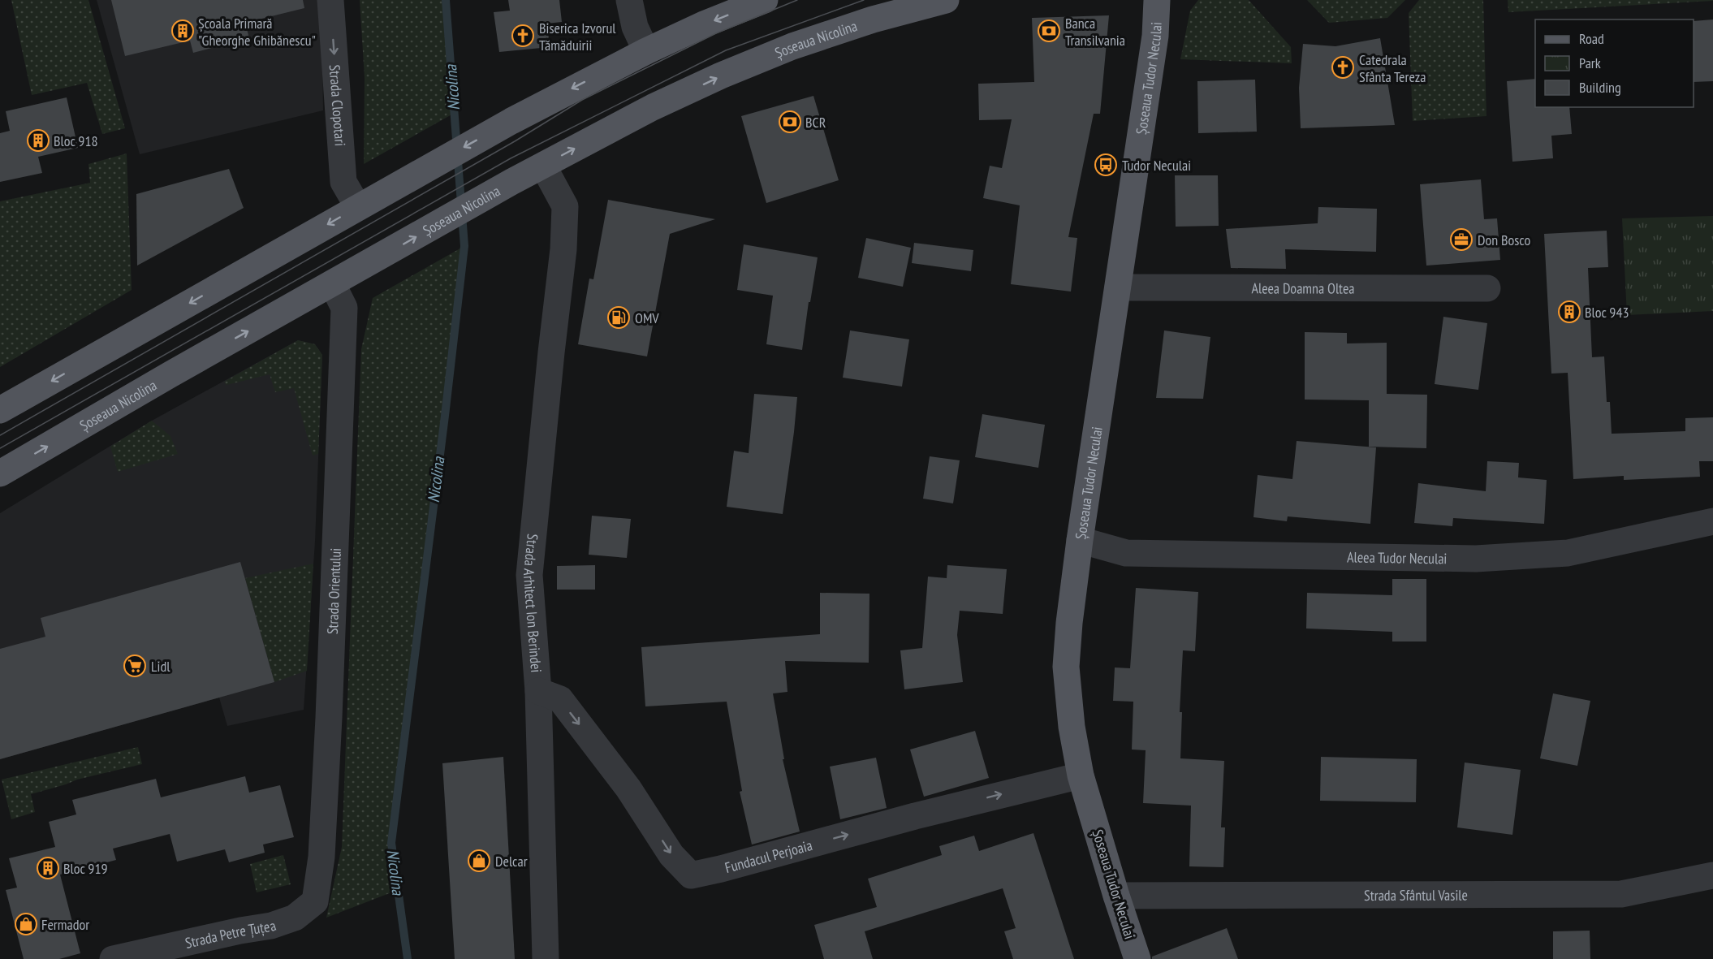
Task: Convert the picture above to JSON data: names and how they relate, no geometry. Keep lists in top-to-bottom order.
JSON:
{
  "streets": {
    "main road": ["Șoseaua Nicolina", "Șoseaua Tudor Neculai"],
    "street": [
      "Strada Clopotari",
      "Aleea Doamna Oltea",
      "Aleea Tudor Neculai",
      "Strada Orientului",
      "Strada Arhitect Ion Berindei",
      "Fundacul Perjoaia",
      "Strada Sfântul Vasile",
      "Strada Petre Țuțea"
    ]
  },
  "crossings": [
    ["Șoseaua Nicolina", "Strada Orientului"],
    ["Șoseaua Nicolina", "Strada Arhitect Ion Berindei"],
    ["Șoseaua Tudor Neculai", "Aleea Doamna Oltea"],
    ["Șoseaua Tudor Neculai", "Aleea Tudor Neculai"],
    ["Șoseaua Tudor Neculai", "Fundacul Perjoaia"],
    ["Șoseaua Tudor Neculai", "Strada Sfântul Vasile"],
    ["Strada Orientului", "Strada Petre Țuțea"],
    ["Strada Arhitect Ion Berindei", "Fundacul Perjoaia"]
  ],
  "one_way": ["Strada Clopotari", "Fundacul Perjoaia"],
  "water": ["Nicolina"],
  "places": {
    "building": [
      "Școala Primară \"Gheorghe Ghibănescu\"",
      "Bloc 918",
      "Bloc 943",
      "Bloc 919"
    ],
    "bank": ["Banca Transilvania", "BCR"],
    "church": ["Biserica Izvorul Tămăduirii", "Catedrala Sfânta Tereza"],
    "bus stop": ["Tudor Neculai"],
    "office": ["Don Bosco"],
    "fuel station": ["OMV"],
    "supermarket": ["Lidl"],
    "shop": ["Delcar", "Fermador"]
  },
  "legend": ["Road", "Park", "Building"]
}
